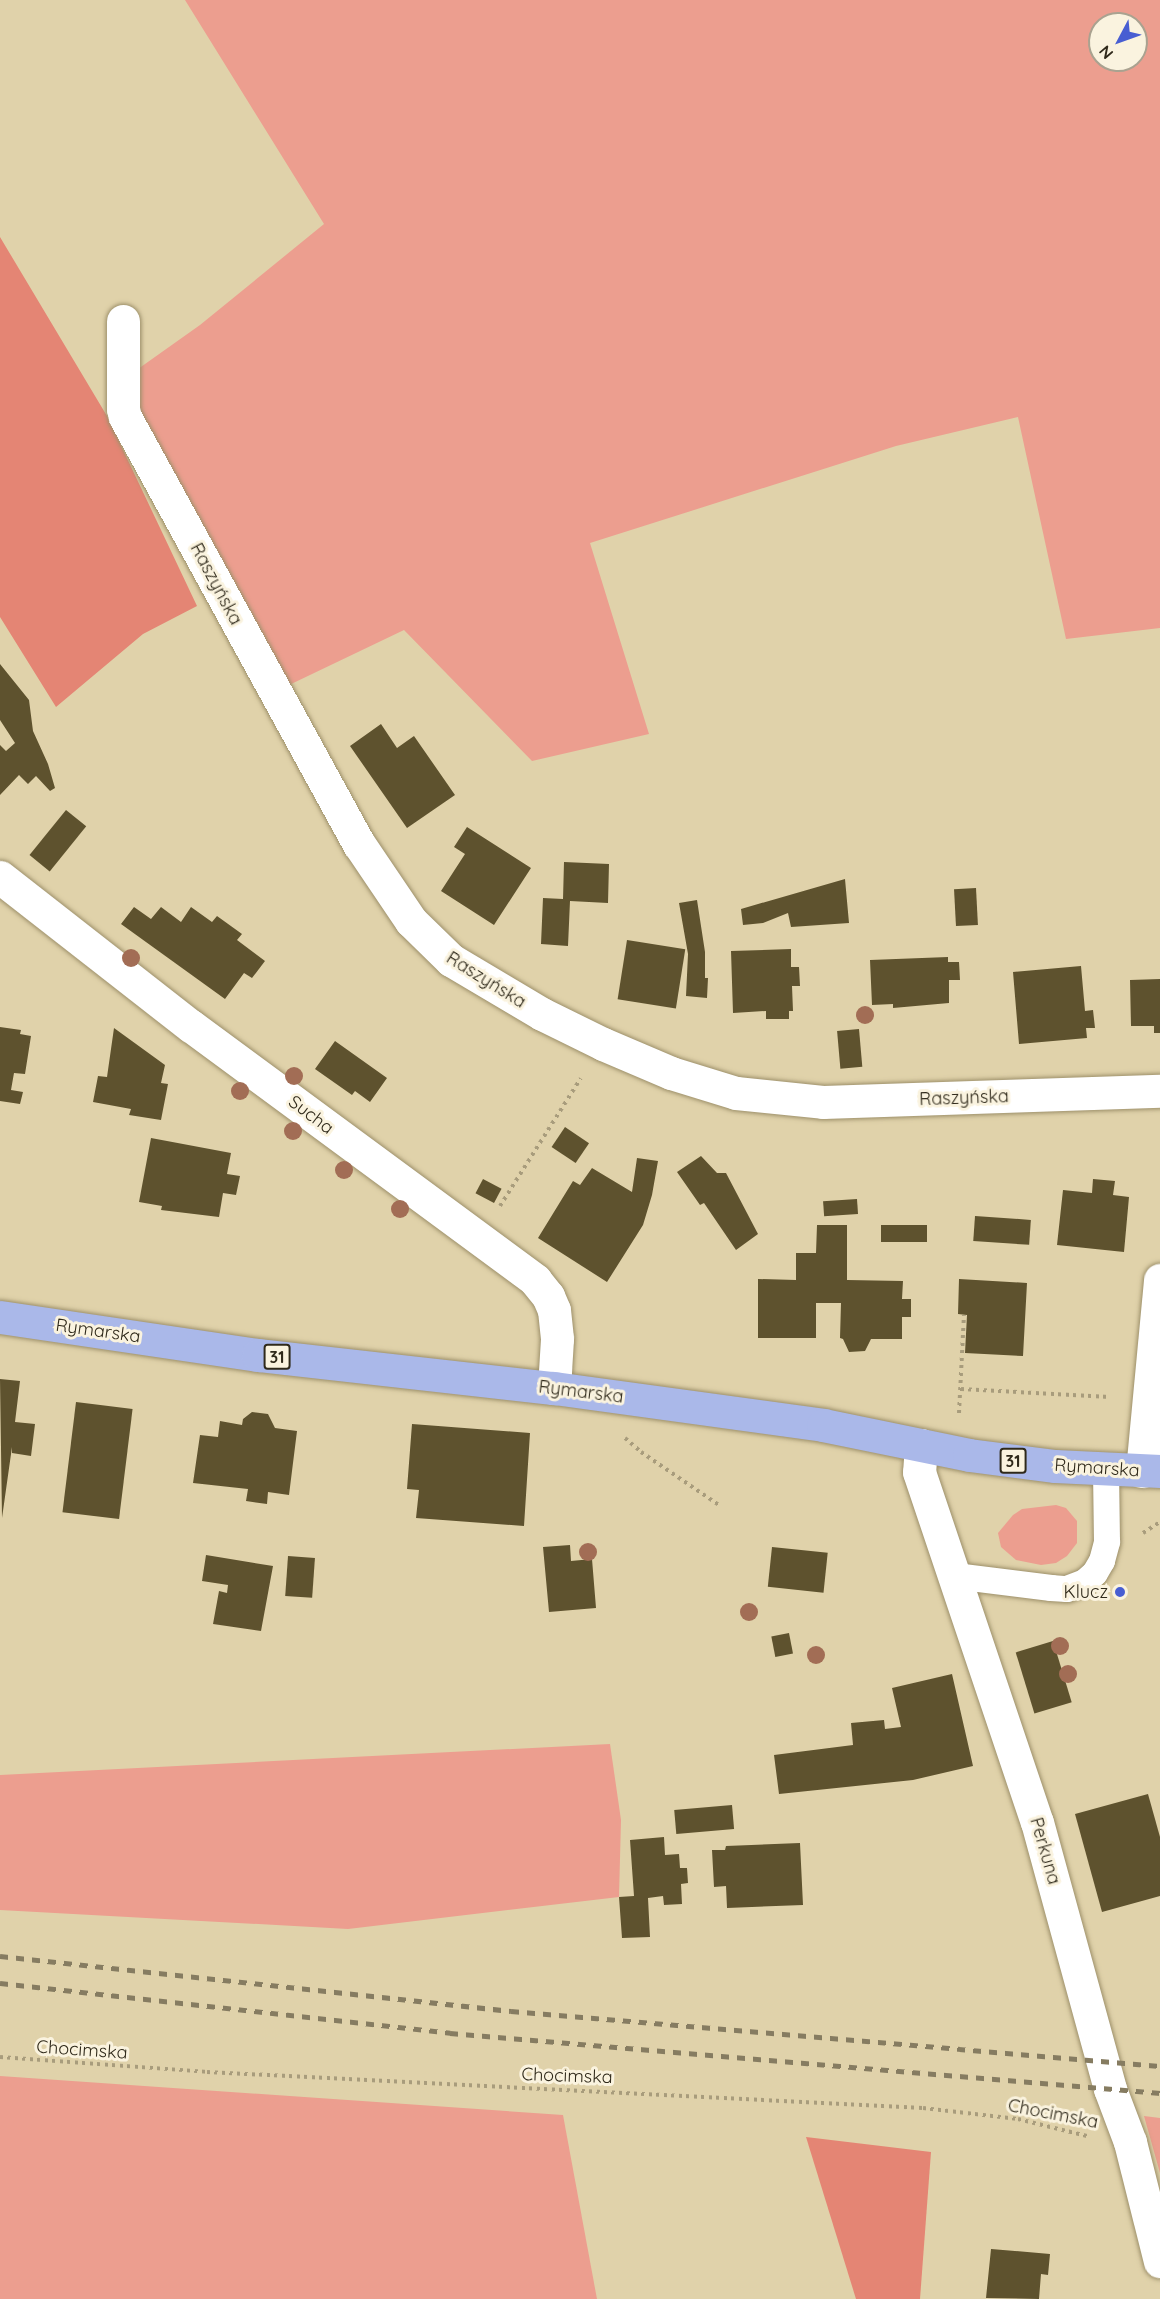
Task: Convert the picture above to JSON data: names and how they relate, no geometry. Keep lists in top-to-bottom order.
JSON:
{
  "streets": {
    "main road": ["Rymarska", "31"],
    "street": ["Raszyńska", "Sucha", "Perkuna"],
    "path": ["Chocimska"]
  },
  "crossings": [
    ["Sucha", "Rymarska"],
    ["Rymarska", "Perkuna"],
    ["Perkuna", "Chocimska"]
  ],
  "places": ["Klucz"],
  "north": "bottom left"
}
